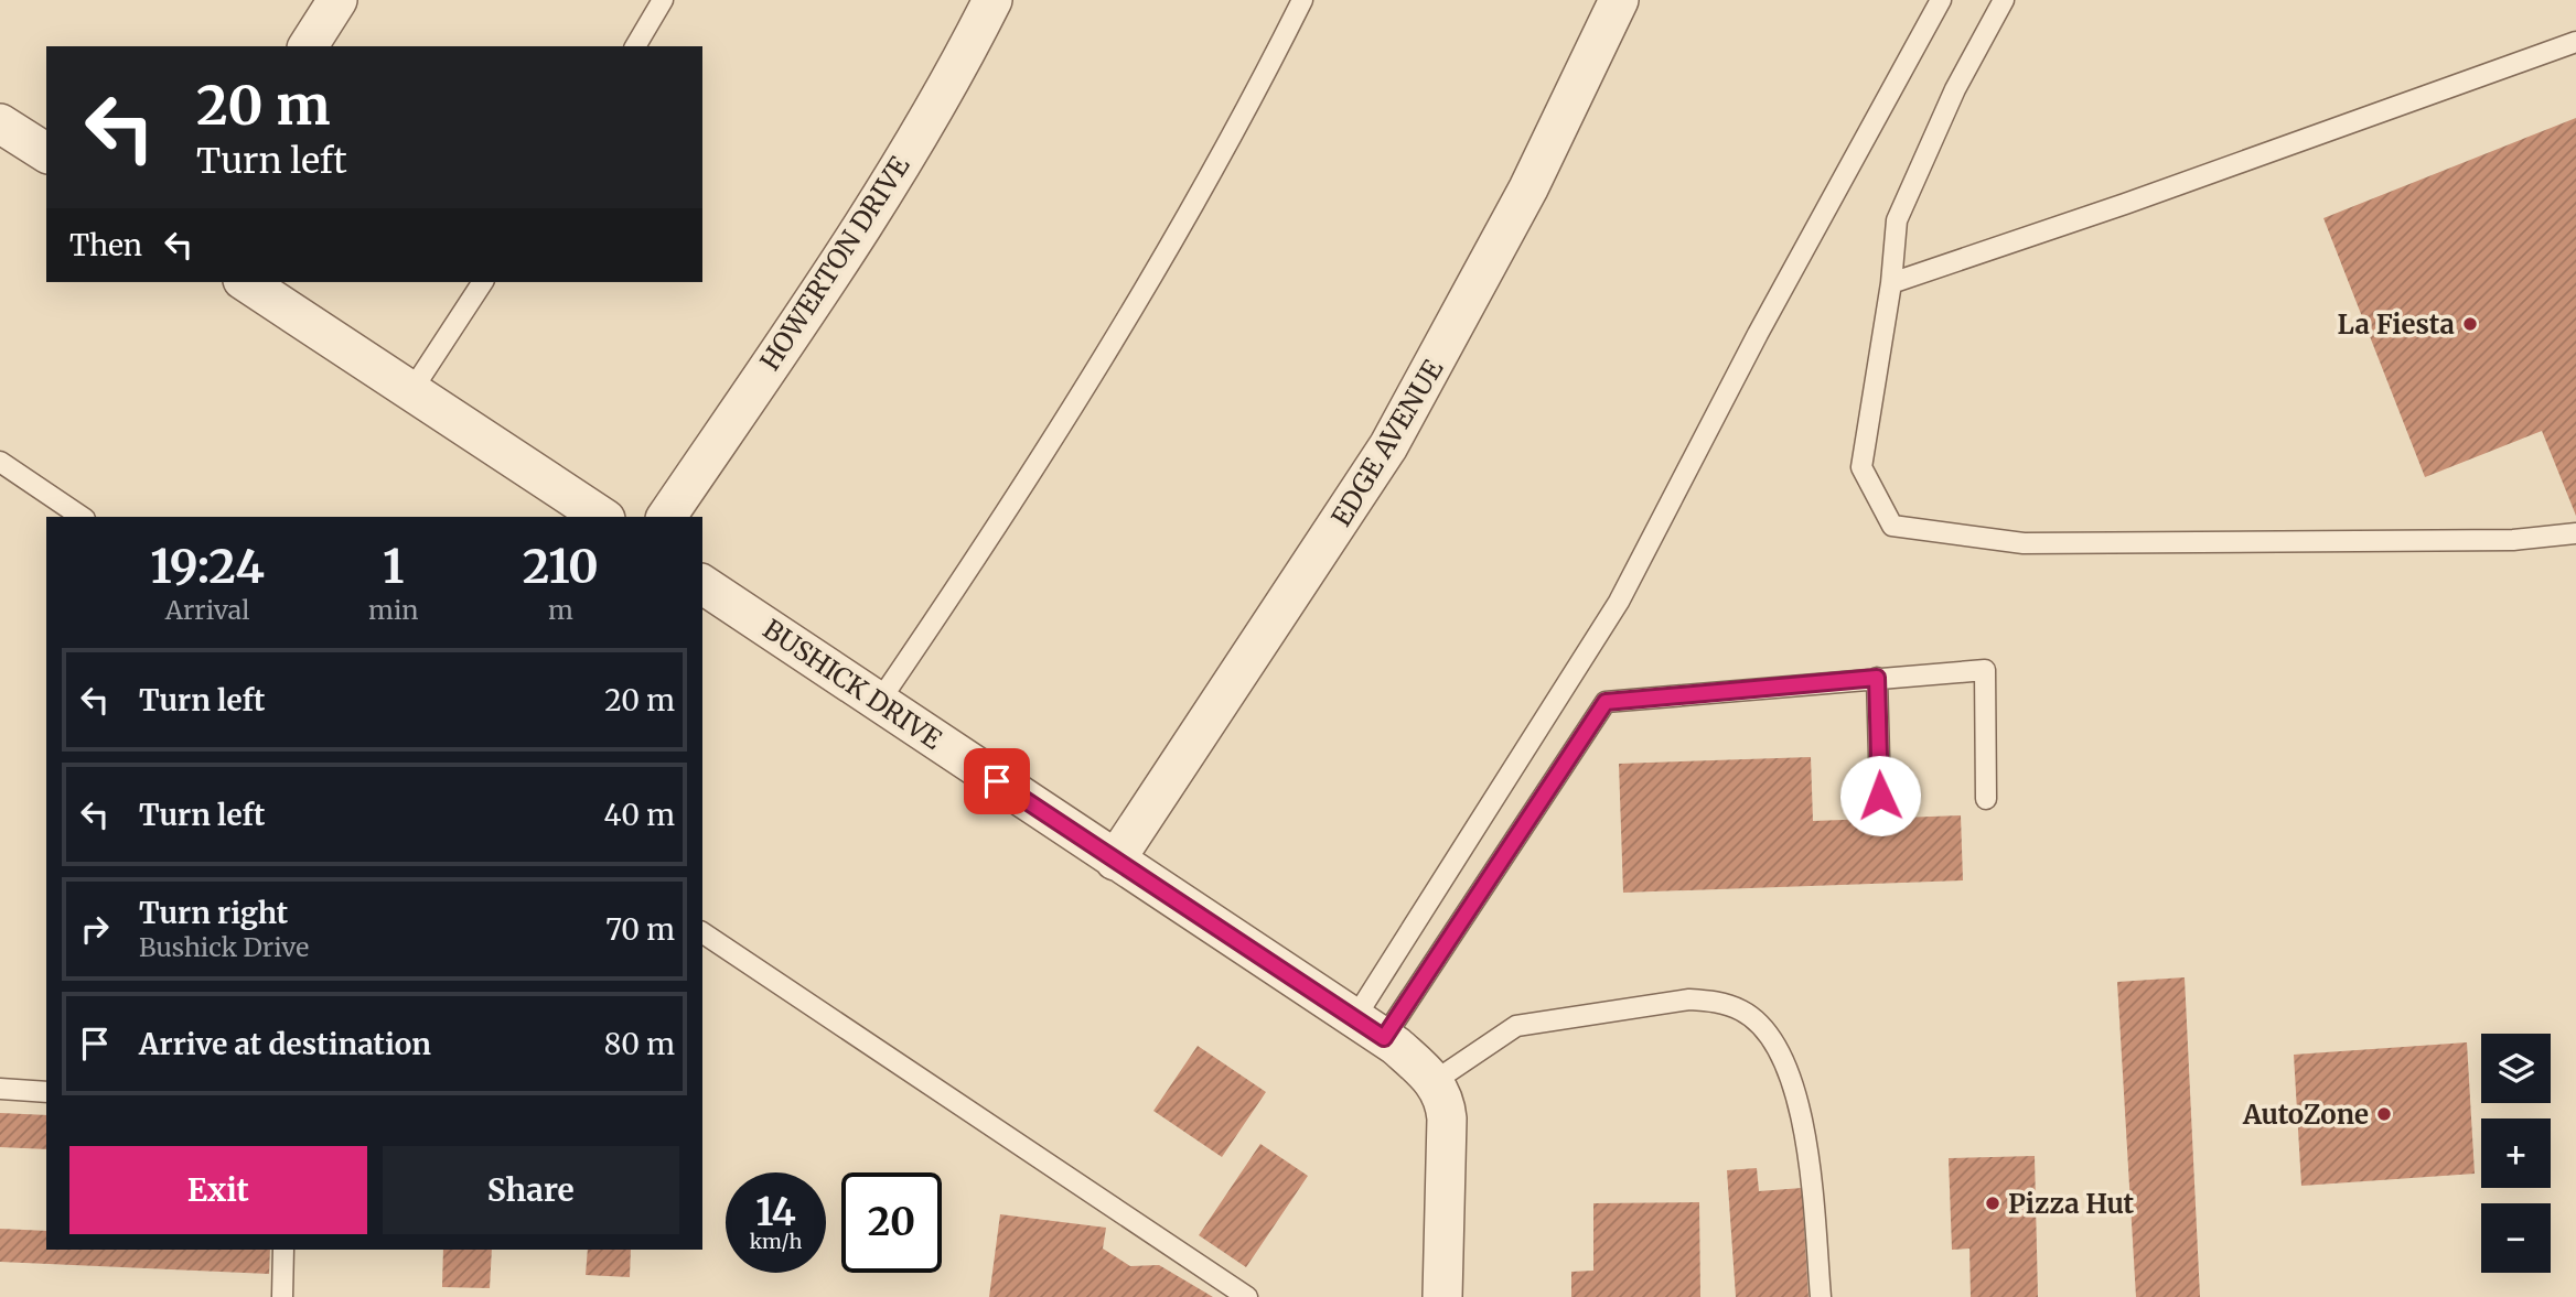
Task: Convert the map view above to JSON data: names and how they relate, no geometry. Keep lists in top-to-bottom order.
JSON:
{
  "streets": {
    "street": ["HOWERTON DRIVE", "EDGE AVENUE", "BUSHICK DRIVE"]
  },
  "crossings": [
    ["EDGE AVENUE", "BUSHICK DRIVE"]
  ],
  "places": ["La Fiesta", "AutoZone", "Pizza Hut"],
  "page": {
    "turn": ["20 m", "Turn left"],
    "then": "Then",
    "eta": [
      "19:24",
      "Arrival",
      "1",
      "min",
      "210",
      "m"
    ],
    "list": [
      {
        "name": "Turn left",
        "value": "20 m"
      },
      {
        "name": "Turn left",
        "value": "40 m"
      },
      {
        "name": "Turn right",
        "note": "Bushick Drive",
        "value": "70 m"
      },
      {
        "name": "Arrive at destination",
        "value": "80 m"
      }
    ],
    "map_buttons": ["+", "−"],
    "buttons": ["Exit", "Share"],
    "speed": "14 km/h",
    "limit": "20"
  }
}
